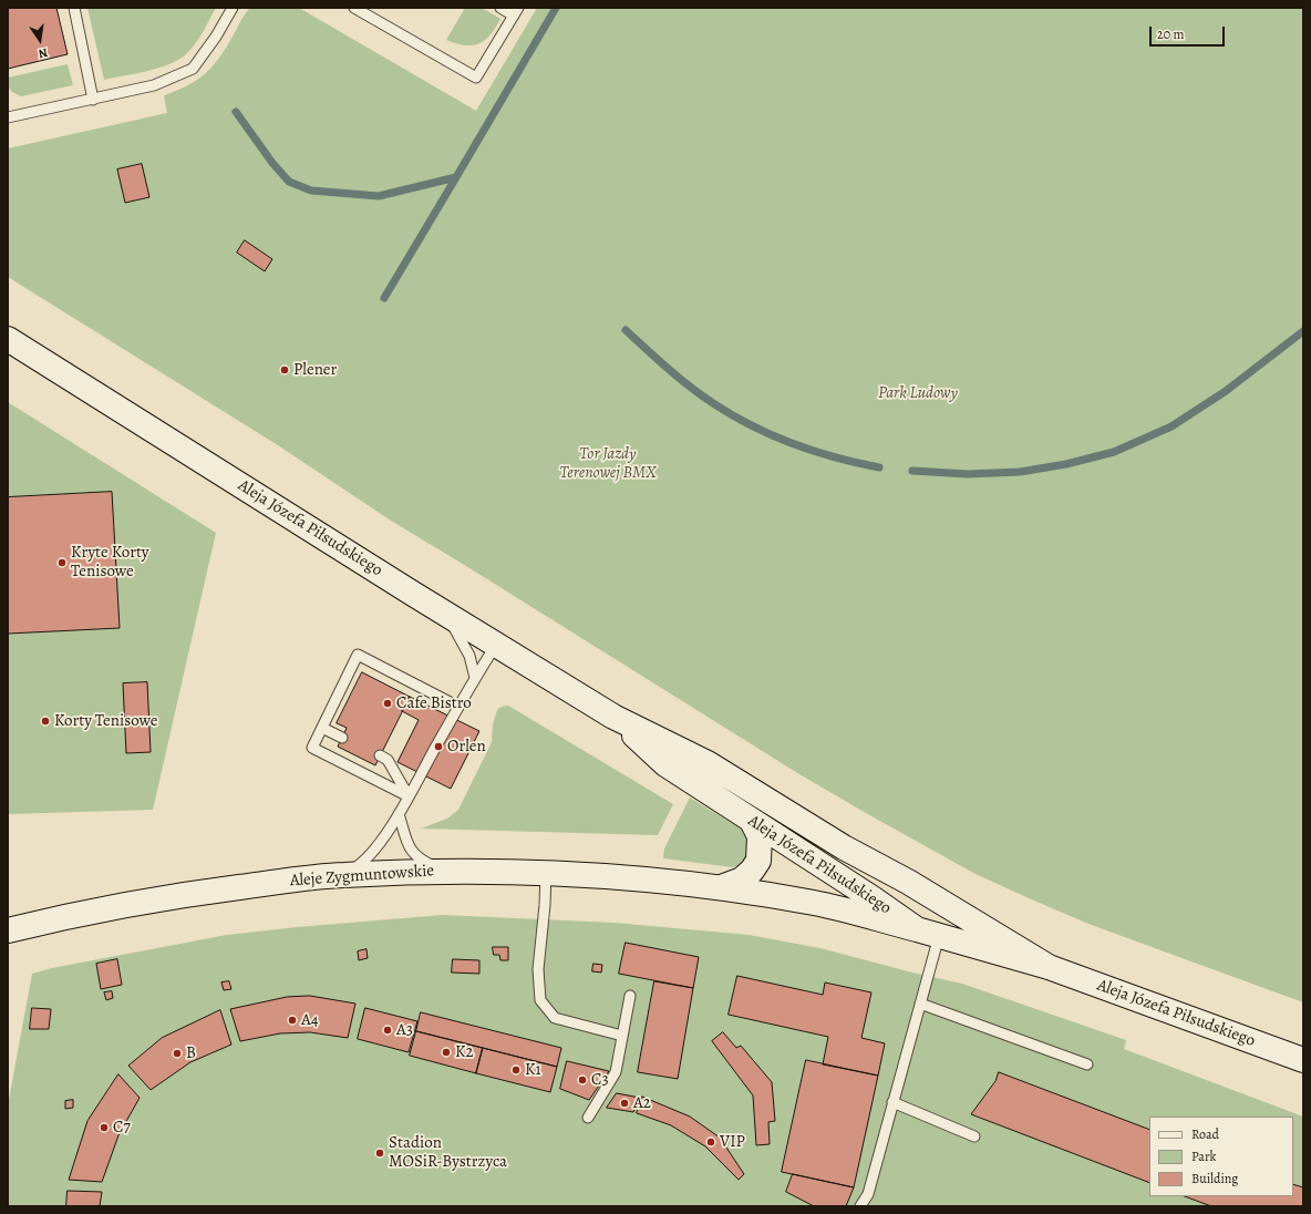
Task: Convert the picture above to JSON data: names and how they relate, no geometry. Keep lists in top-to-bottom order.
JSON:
{
  "streets": {
    "street": ["Aleja Józefa Piłsudskiego", "Aleje Zygmuntowskie"]
  },
  "crossings": [
    ["Aleja Józefa Piłsudskiego", "Aleje Zygmuntowskie"]
  ],
  "parks": ["Park Ludowy", "Tor Jazdy Terenowej BMX"],
  "places": [
    "Plener",
    "Kryte Korty Tenisowe",
    "Cafe Bistro",
    "Korty Tenisowe",
    "Orlen",
    "A4",
    "A3",
    "K2",
    "B",
    "K1",
    "C3",
    "A2",
    "C7",
    "VIP",
    "Stadion MOSiR-Bystrzyca"
  ],
  "legend": ["Road", "Park", "Building"],
  "scale_bar": "20 m",
  "north": "bottom"
}
